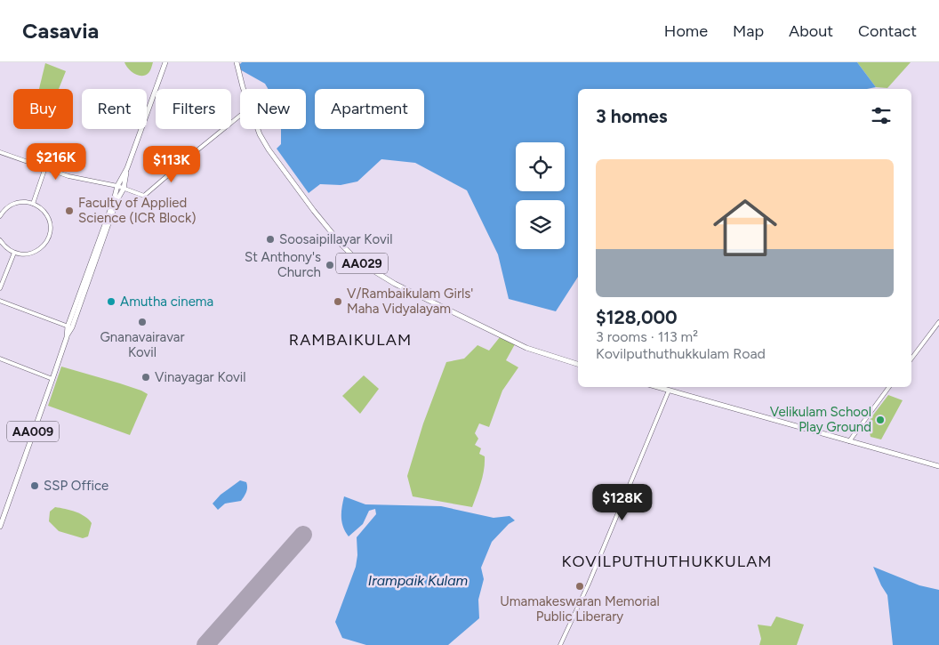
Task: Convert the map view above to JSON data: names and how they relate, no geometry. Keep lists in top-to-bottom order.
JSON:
{
  "streets": {
    "highway": ["AA029", "AA009"]
  },
  "districts": ["RAMBAIKULAM", "KOVILPUTHUTHUKKULAM"],
  "water": ["Irampaik Kulam"],
  "places": [
    "Faculty of Applied Science (ICR Block)",
    "Soosaipillayar Kovil",
    "St Anthony's Church",
    "Amutha cinema",
    "V/Rambaikulam Girls' Maha Vidyalayam",
    "Gnanavairavar Kovil",
    "Vinayagar Kovil",
    "Velikulam School Play Ground",
    "SSP Office",
    "Umamakeswaran Memorial Public Liberary"
  ],
  "page": {
    "header": "Casavia",
    "nav": [
      "Home",
      "Map",
      "About",
      "Contact"
    ],
    "chip": [
      "Buy",
      "Rent",
      "Filters",
      "New",
      "Apartment"
    ],
    "heading": "3 homes",
    "list": [
      {
        "name": "$128,000",
        "note": "3 rooms · 113 m² · Kovilputhuthukkulam Road"
      }
    ],
    "price": ["$216K", "$113K", "$128K"]
  }
}
